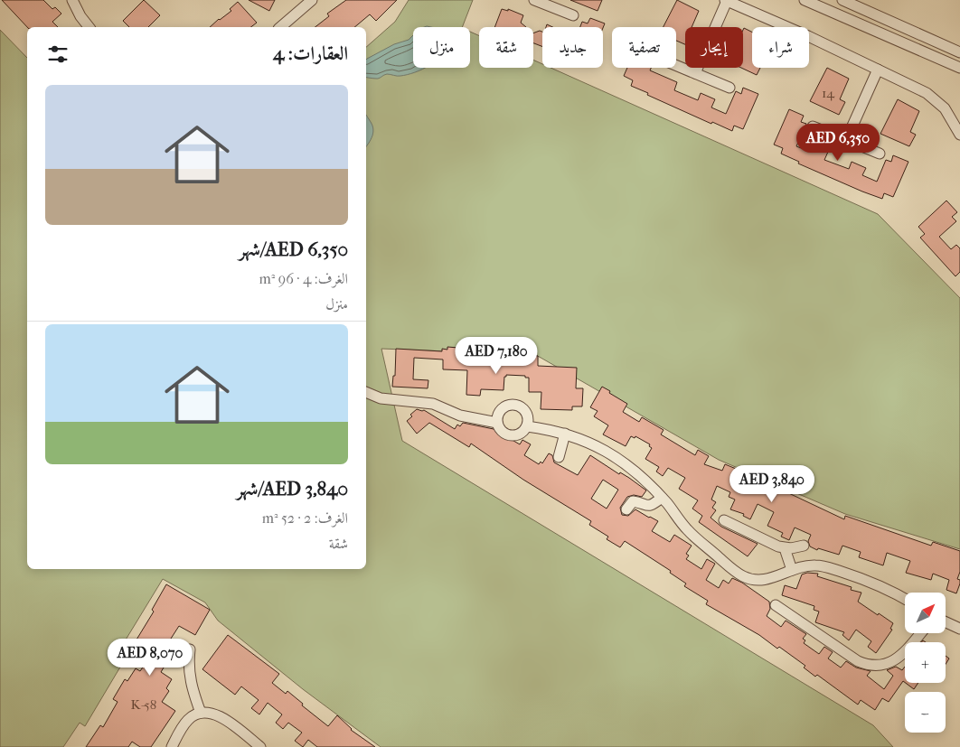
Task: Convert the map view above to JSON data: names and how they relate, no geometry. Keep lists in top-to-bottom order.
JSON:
{
  "house_numbers": ["14", "K-58"],
  "north": "top right",
  "page": {
    "chip": [
      "شراء",
      "إيجار",
      "تصفية",
      "جديد",
      "شقة",
      "منزل"
    ],
    "heading": "العقارات: 4",
    "list": [
      {
        "name": "AED 6,350/شهر",
        "note": "الغرف: 4 · 96 m² · منزل"
      },
      {
        "name": "AED 3,840/شهر",
        "note": "الغرف: 2 · 52 m² · شقة"
      }
    ],
    "price": [
      "AED 6,350",
      "AED 7,180",
      "AED 3,840",
      "AED 8,070"
    ],
    "map_buttons": ["+", "−"]
  }
}
